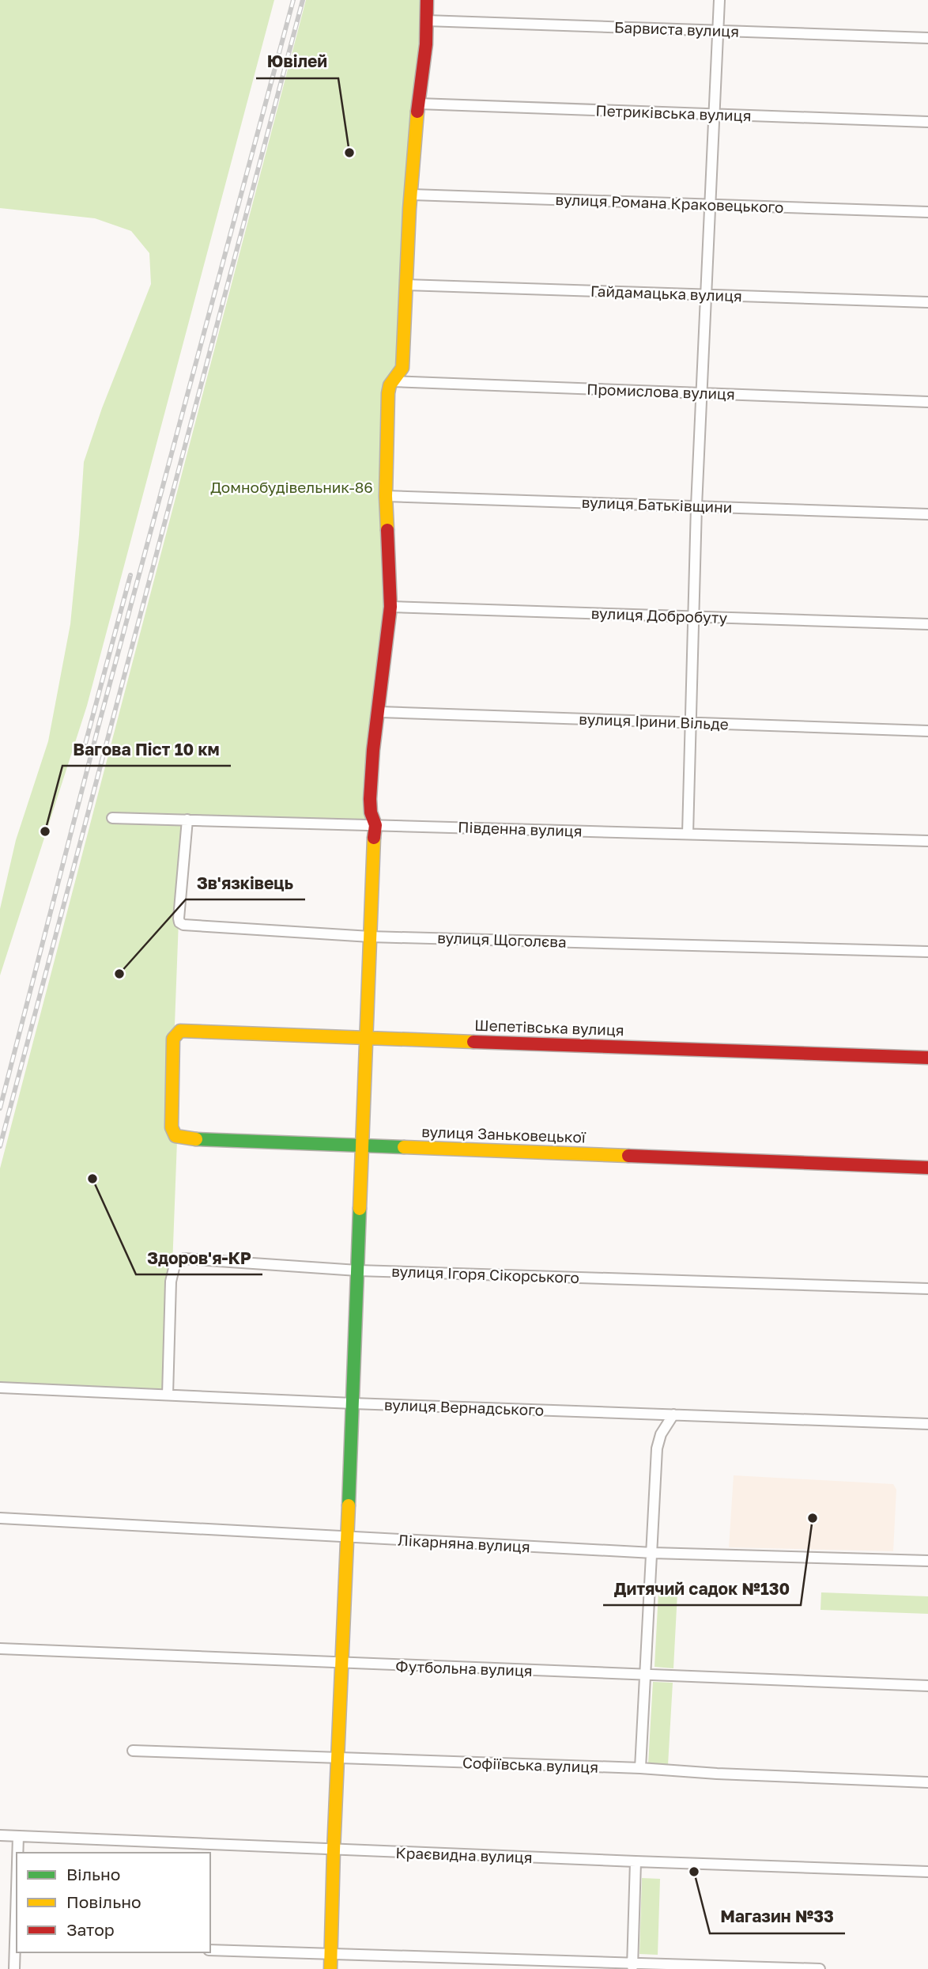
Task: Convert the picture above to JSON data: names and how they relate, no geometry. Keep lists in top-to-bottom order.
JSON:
{
  "streets": {
    "street": [
      "Барвиста вулиця",
      "Петриківська вулиця",
      "вулиця Романа Краковецького",
      "Гайдамацька вулиця",
      "Промислова вулиця",
      "вулиця Батьківщини",
      "вулиця Добробуту",
      "вулиця Ірини Вільде",
      "Південна вулиця",
      "вулиця Щоголєва",
      "Шепетівська вулиця",
      "вулиця Заньковецької",
      "вулиця Ігоря Сікорського",
      "вулиця Вернадського",
      "Лікарняна вулиця",
      "Футбольна вулиця",
      "Софіївська вулиця",
      "Краєвидна вулиця"
    ]
  },
  "crossings": [
    ["Південна вулиця", "вулиця Щоголєва"],
    ["Шепетівська вулиця", "вулиця Заньковецької"],
    ["вулиця Ігоря Сікорського", "вулиця Вернадського"]
  ],
  "parks": ["Домнобудівельник-86"],
  "places": [
    "Ювілей",
    "Вагова Піст 10 км",
    "Зв'язківець",
    "Здоров'я-КР",
    "Дитячий садок №130",
    "Магазин №33"
  ],
  "legend": ["Вільно", "Повільно", "Затор"]
}
